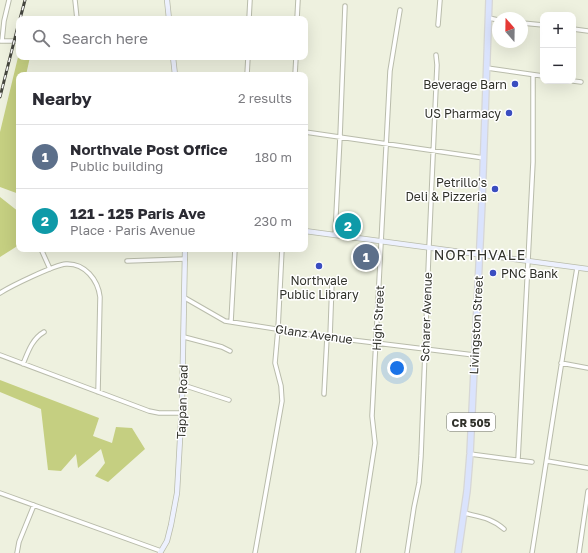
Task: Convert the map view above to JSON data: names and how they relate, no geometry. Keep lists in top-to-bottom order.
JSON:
{
  "streets": {
    "main road": ["Livingston Street", "CR 505"],
    "street": [
      "Scharer Avenue",
      "High Street",
      "Glanz Avenue",
      "Tappan Road"
    ]
  },
  "crossings": [
    ["Scharer Avenue", "Glanz Avenue"],
    ["High Street", "Glanz Avenue"],
    ["Livingston Street", "Glanz Avenue"],
    ["Glanz Avenue", "Tappan Road"]
  ],
  "districts": ["NORTHVALE"],
  "places": [
    "Beverage Barn",
    "US Pharmacy",
    "Petrillo's Deli & Pizzeria",
    "Northvale Public Library",
    "PNC Bank"
  ],
  "north": "top",
  "page": {
    "map_buttons": ["+", "−"],
    "search": "Search here",
    "heading": ["Nearby", "2 results"],
    "list": [
      {
        "mark": "1",
        "name": "Northvale Post Office",
        "note": "Public building",
        "value": "180 m"
      },
      {
        "mark": "2",
        "name": "121 - 125 Paris Ave",
        "note": "Place · Paris Avenue",
        "value": "230 m"
      }
    ],
    "pins": ["2", "1"]
  }
}
